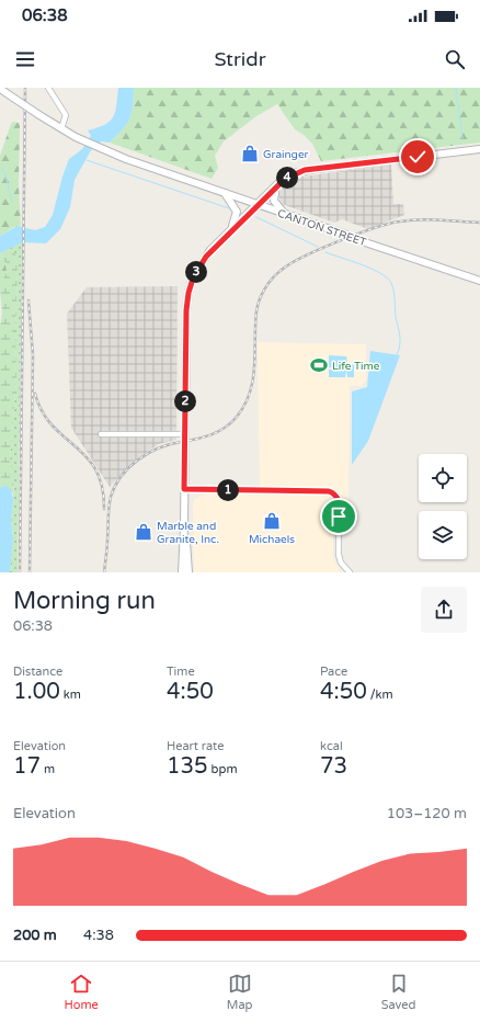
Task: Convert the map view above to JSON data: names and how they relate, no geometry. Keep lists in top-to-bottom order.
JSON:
{
  "streets": {
    "main road": ["CANTON STREET"]
  },
  "places": {
    "shop": ["Grainger", "Michaels", "Marble and Granite, Inc."],
    "sports": ["Life Time"]
  },
  "page": {
    "status": "06:38",
    "header": "Stridr",
    "pins": [
      "4",
      "3",
      "2",
      "1"
    ],
    "heading": ["Morning run", "06:38"],
    "stats": [
      ["Distance", "1.00 km"],
      ["Time", "4:50"],
      ["Pace", "4:50 /km"],
      ["Elevation", "17 m"],
      ["Heart rate", "135 bpm"],
      ["kcal", "73"]
    ],
    "chart": ["Elevation", "103–120 m"],
    "list": [
      {
        "name": "200 m",
        "note": "4:38"
      }
    ],
    "tabs": ["Home", "Map", "Saved"]
  }
}
